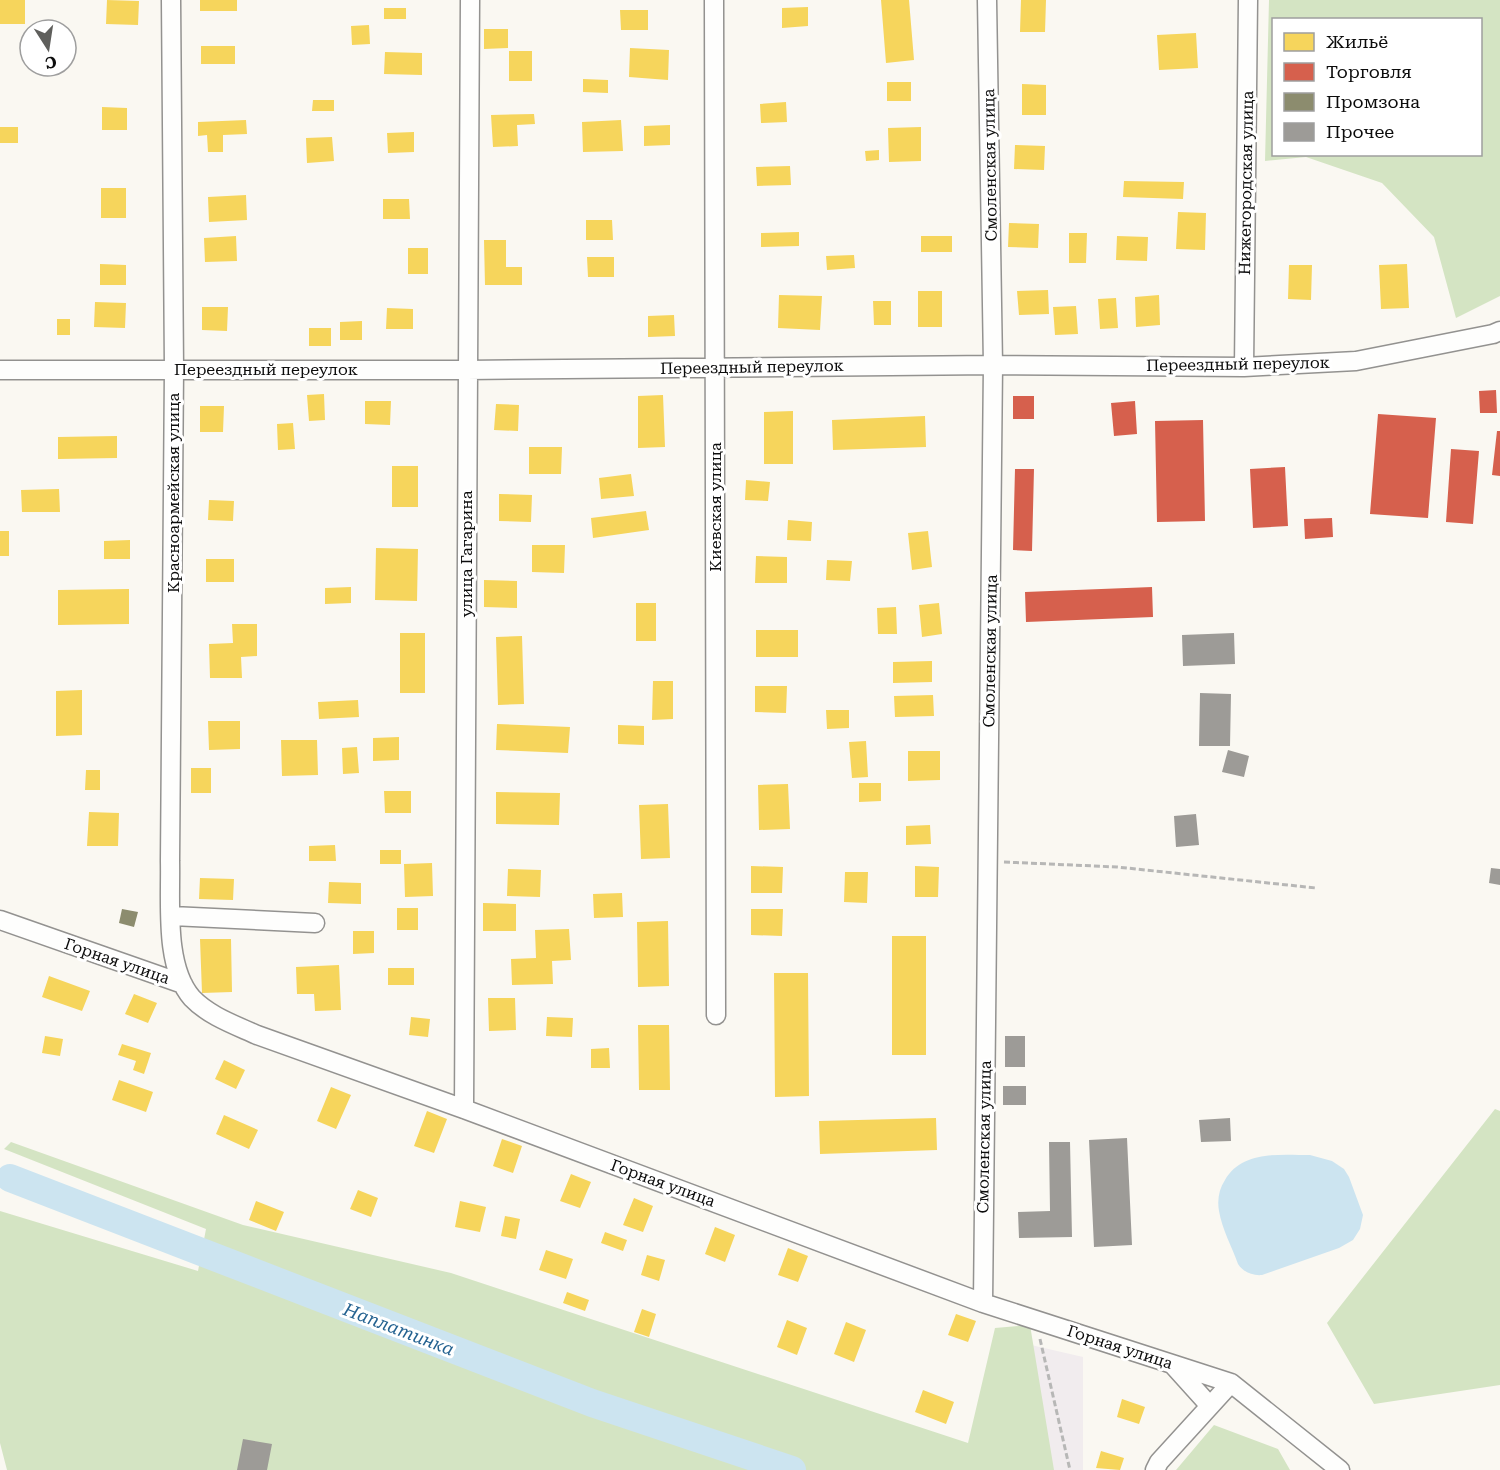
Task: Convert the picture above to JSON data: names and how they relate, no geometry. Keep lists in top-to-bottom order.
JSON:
{
  "streets": {
    "street": [
      "Смоленская улица",
      "Нижегородская улица",
      "Переездный переулок",
      "Красноармейская улица",
      "Киевская улица",
      "улица Гагарина",
      "Горная улица"
    ]
  },
  "crossings": [
    ["Смоленская улица", "Переездный переулок"],
    ["Смоленская улица", "Горная улица"],
    ["Нижегородская улица", "Переездный переулок"],
    ["Переездный переулок", "Красноармейская улица"],
    ["Переездный переулок", "Киевская улица"],
    ["Переездный переулок", "улица Гагарина"],
    ["Красноармейская улица", "Горная улица"],
    ["улица Гагарина", "Горная улица"]
  ],
  "water": ["Наплатинка"],
  "legend": [
    "Жильё",
    "Торговля",
    "Промзона",
    "Прочее"
  ],
  "north": "bottom"
}
